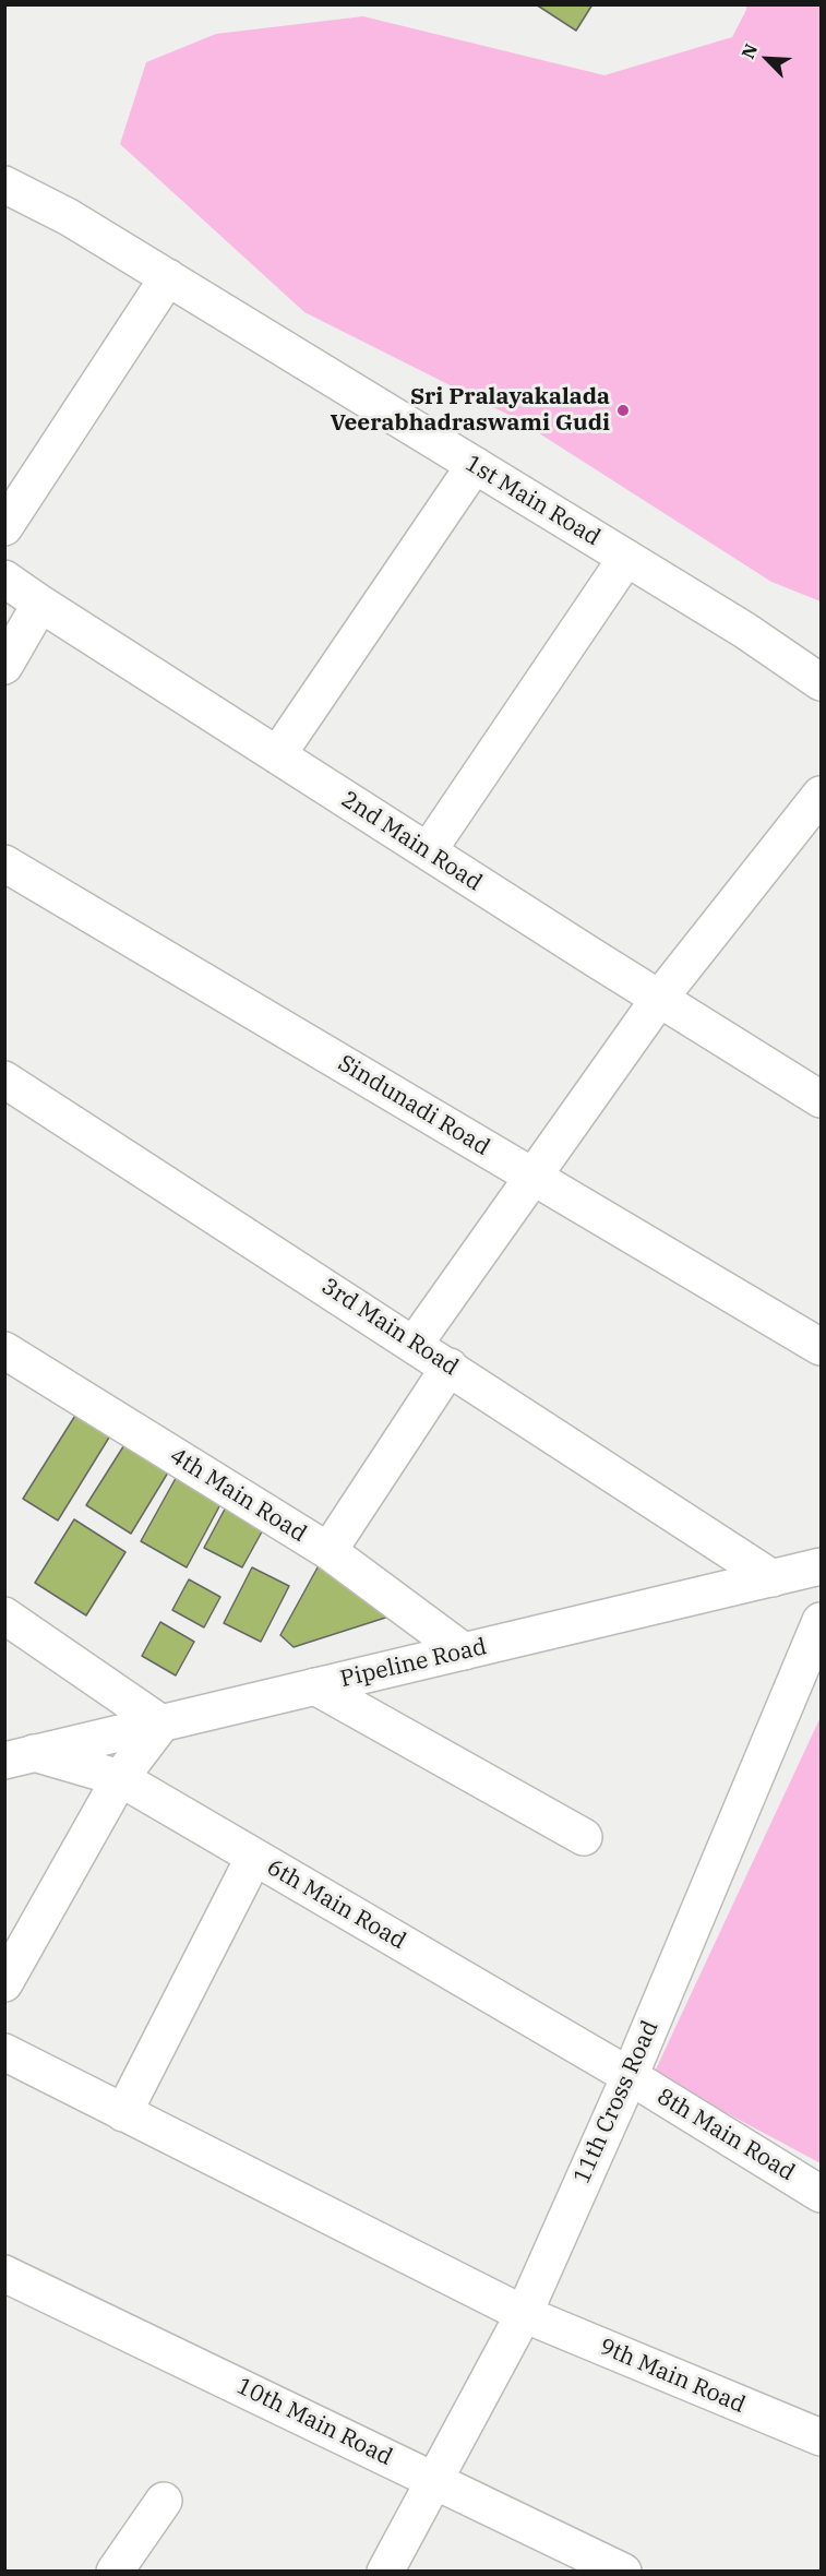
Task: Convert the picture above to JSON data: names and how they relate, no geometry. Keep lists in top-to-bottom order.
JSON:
{
  "streets": {
    "street": [
      "1st Main Road",
      "2nd Main Road",
      "Sindunadi Road",
      "3rd Main Road",
      "4th Main Road",
      "Pipeline Road",
      "6th Main Road",
      "11th Cross Road",
      "8th Main Road",
      "9th Main Road",
      "10th Main Road"
    ]
  },
  "crossings": [
    ["3rd Main Road", "Pipeline Road"],
    ["4th Main Road", "Pipeline Road"],
    ["Pipeline Road", "6th Main Road"],
    ["6th Main Road", "11th Cross Road"],
    ["6th Main Road", "8th Main Road"],
    ["11th Cross Road", "8th Main Road"],
    ["11th Cross Road", "9th Main Road"],
    ["11th Cross Road", "10th Main Road"]
  ],
  "places": ["Sri Pralayakalada Veerabhadraswami Gudi"],
  "north": "top left"
}
